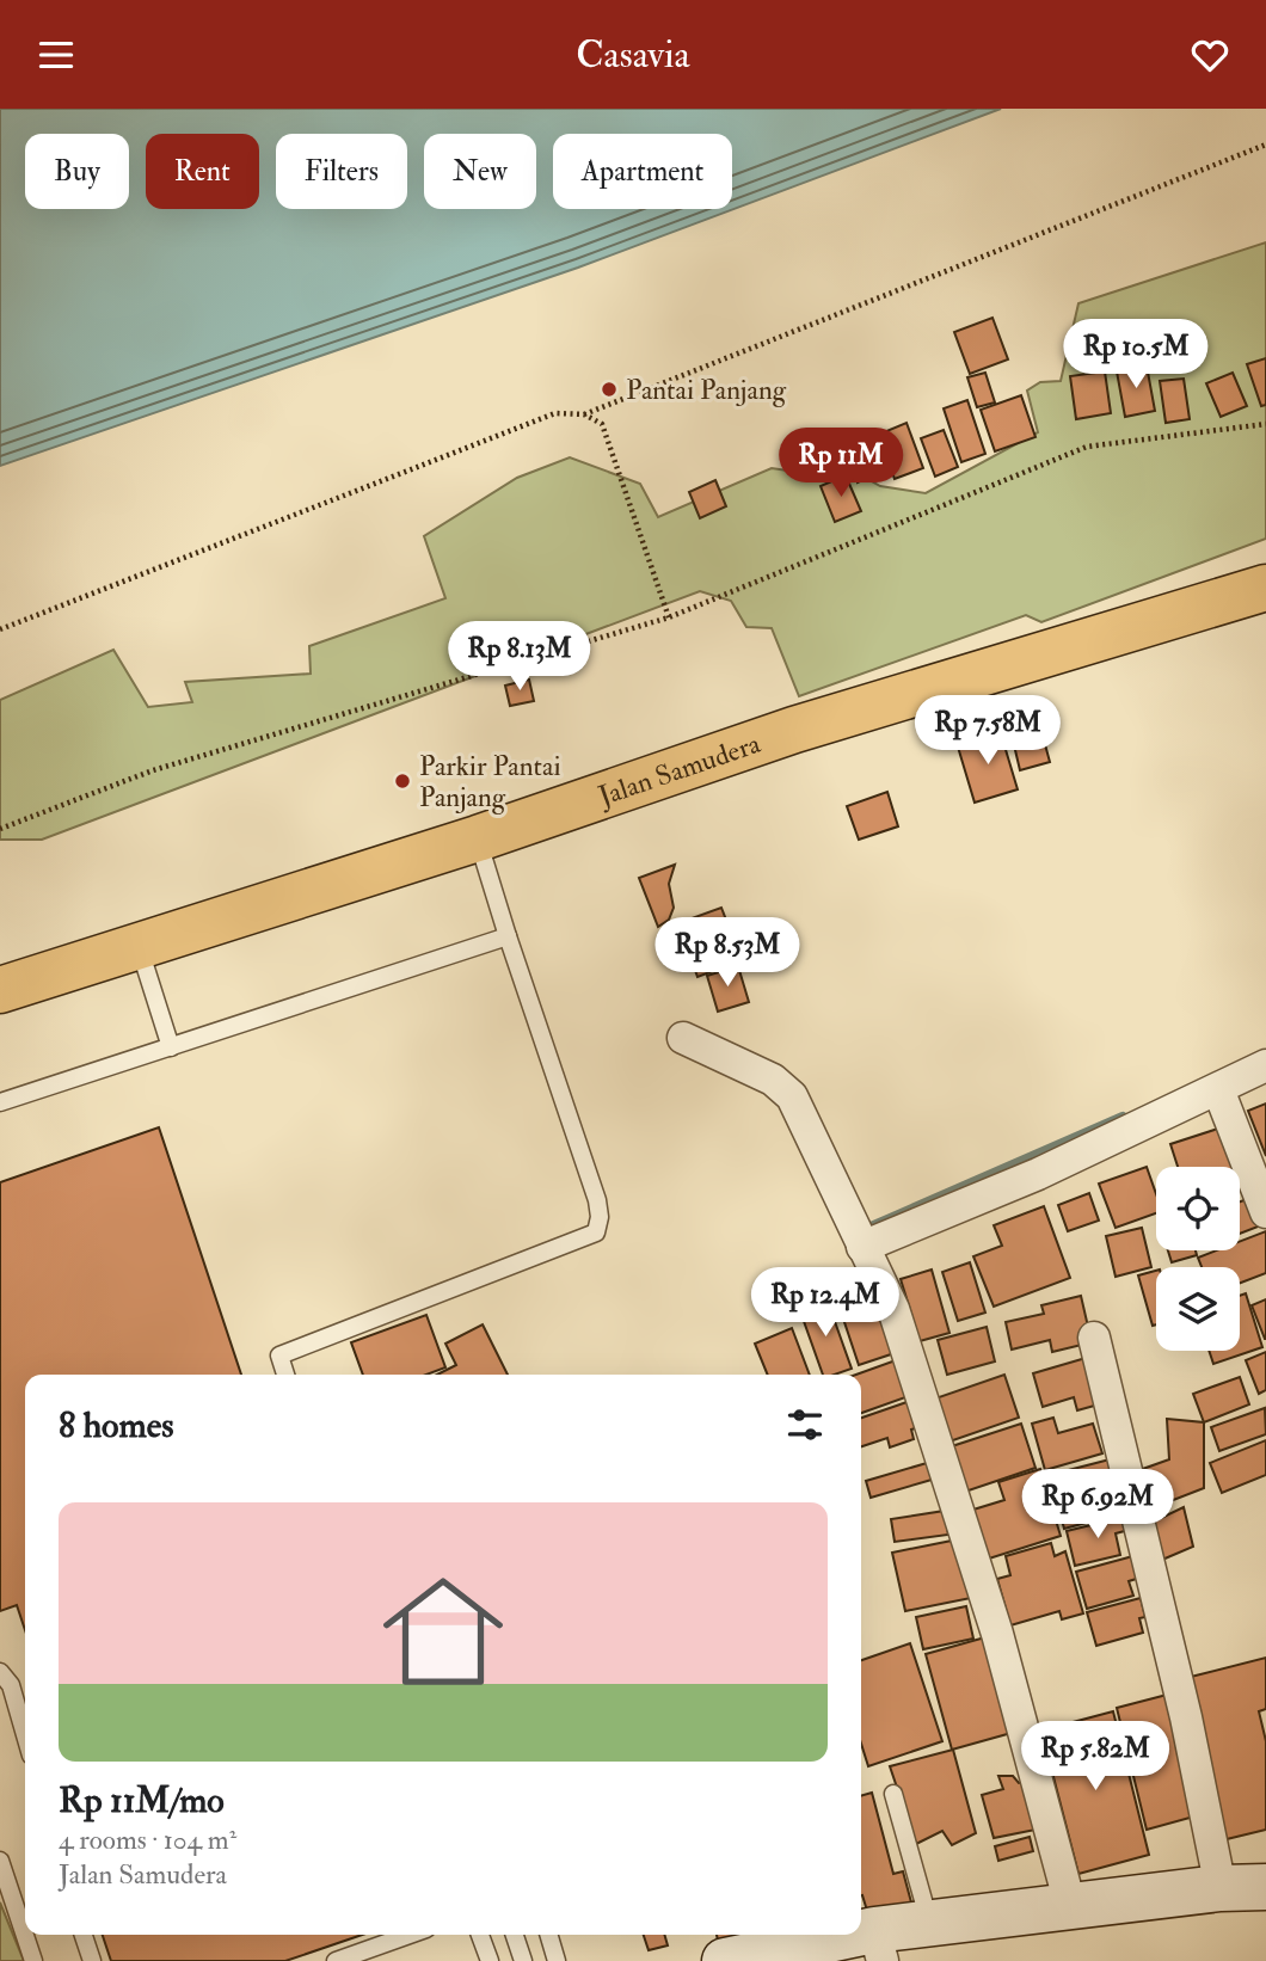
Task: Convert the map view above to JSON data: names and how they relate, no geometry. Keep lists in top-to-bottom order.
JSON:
{
  "streets": {
    "main road": ["Jalan Samudera"]
  },
  "places": ["Pantai Panjang", "Parkir Pantai Panjang"],
  "page": {
    "header": "Casavia",
    "chip": [
      "Buy",
      "Rent",
      "Filters",
      "New",
      "Apartment"
    ],
    "price": [
      "Rp 10.5M",
      "Rp 11M",
      "Rp 8.13M",
      "Rp 7.58M",
      "Rp 8.53M",
      "Rp 12.4M",
      "Rp 6.92M",
      "Rp 5.82M"
    ],
    "heading": "8 homes",
    "list": [
      {
        "name": "Rp 11M/mo",
        "note": "4 rooms · 104 m² · Jalan Samudera"
      }
    ]
  }
}
